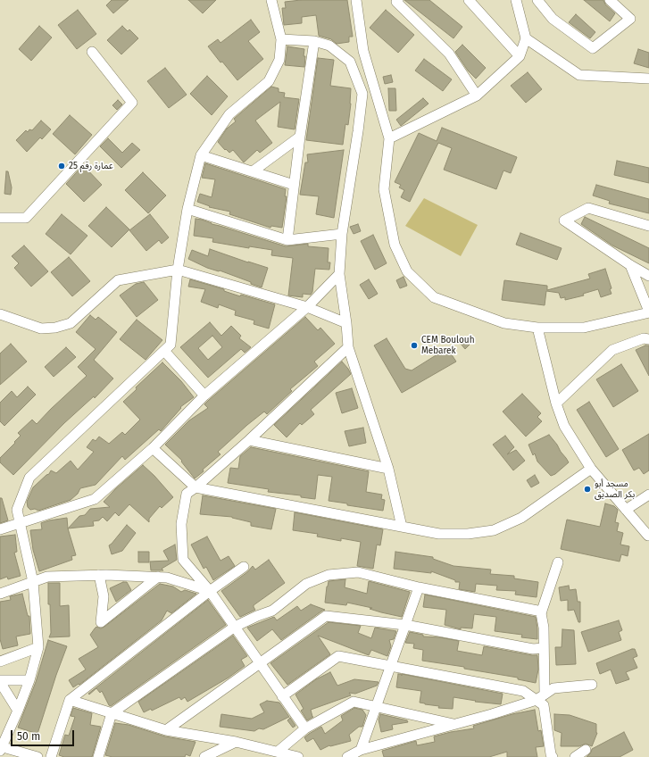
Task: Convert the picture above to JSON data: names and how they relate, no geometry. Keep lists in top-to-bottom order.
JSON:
{
  "places": ["عمارة رقم 25", "CEM Boulouh Mebarek", "مسجد أبو بكر الصديق"],
  "scale_bar": "50 m"
}
